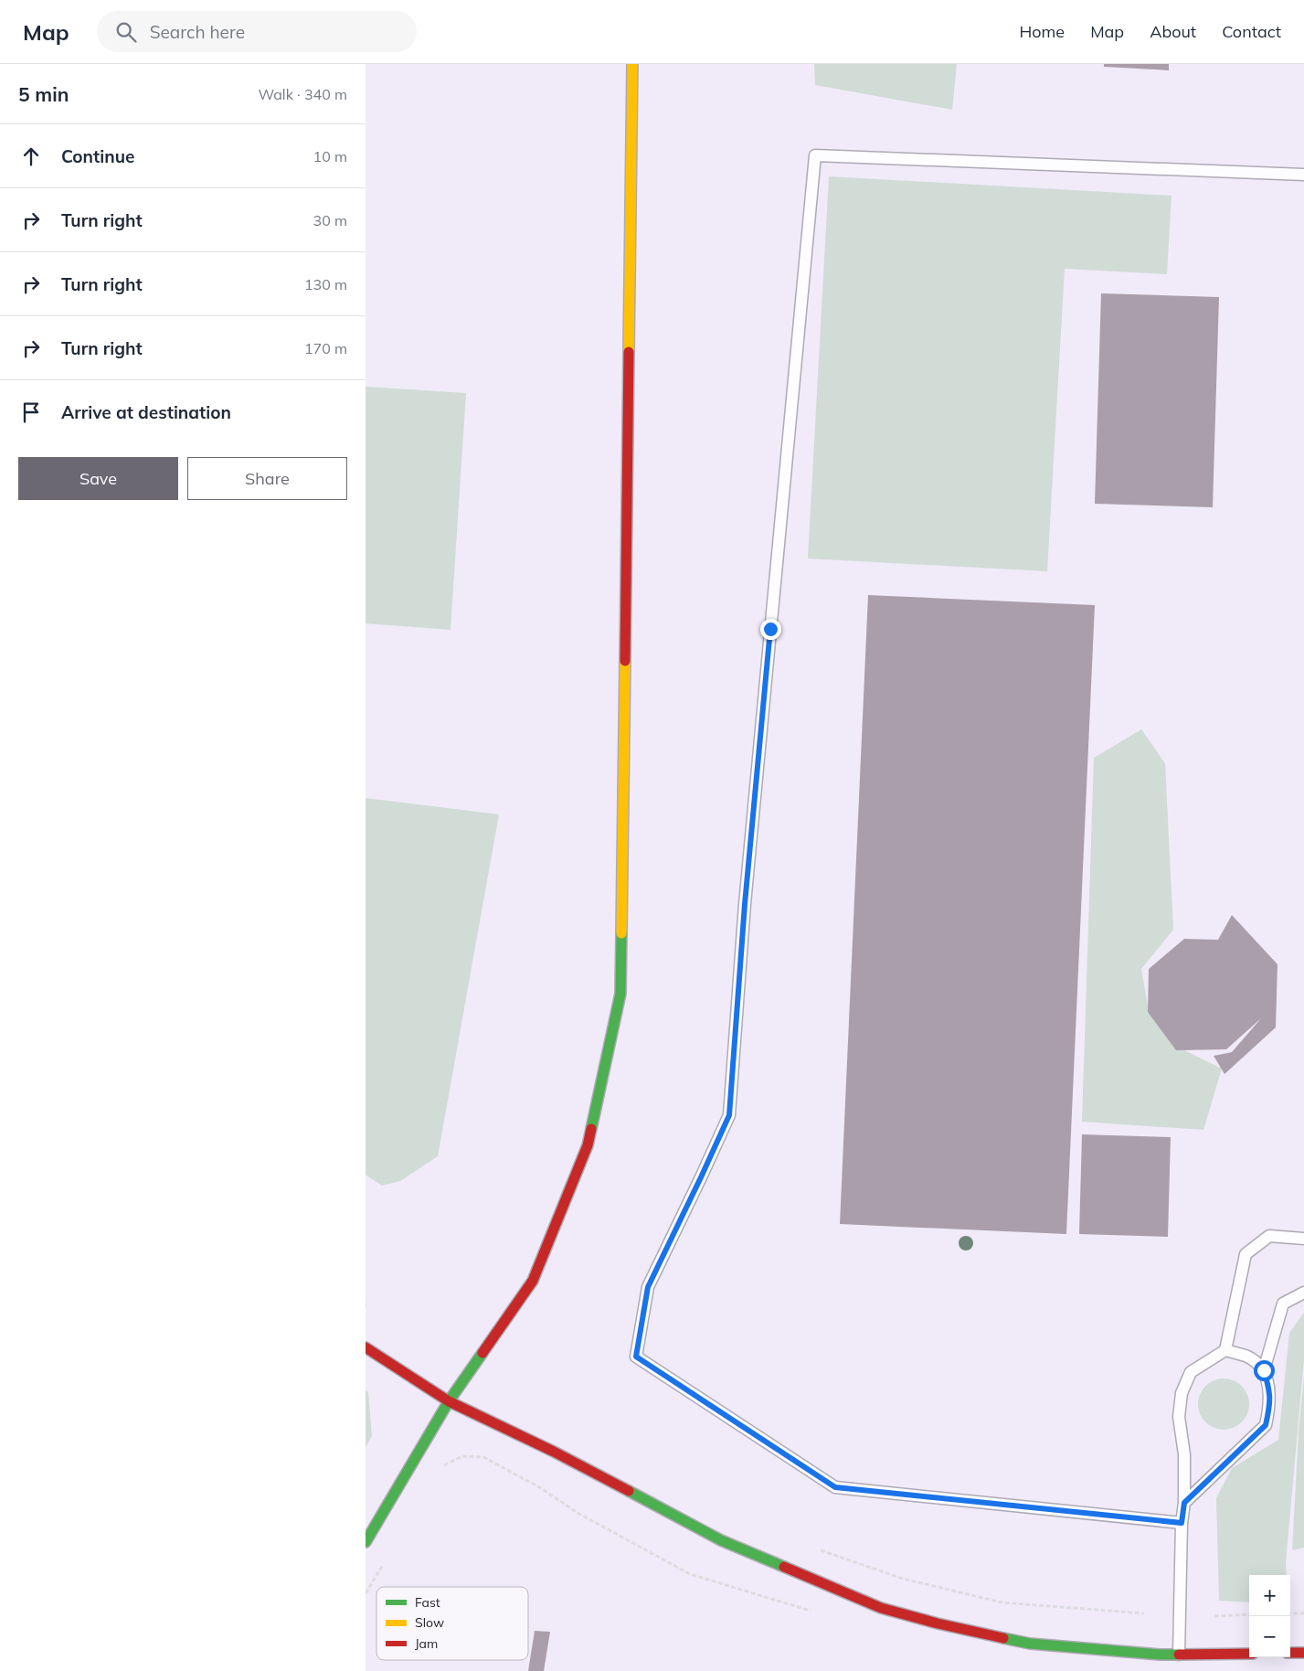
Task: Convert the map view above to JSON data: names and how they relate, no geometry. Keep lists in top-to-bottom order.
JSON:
{
  "legend": ["Fast", "Slow", "Jam"],
  "page": {
    "header": "Map",
    "search": "Search here",
    "nav": [
      "Home",
      "Map",
      "About",
      "Contact"
    ],
    "heading": ["5 min", "Walk · 340 m"],
    "list": [
      ["Continue", "10 m"],
      ["Turn right", "30 m"],
      ["Turn right", "130 m"],
      ["Turn right", "170 m"],
      "Arrive at destination"
    ],
    "buttons": ["Save", "Share"],
    "map_buttons": ["+", "−"]
  }
}
